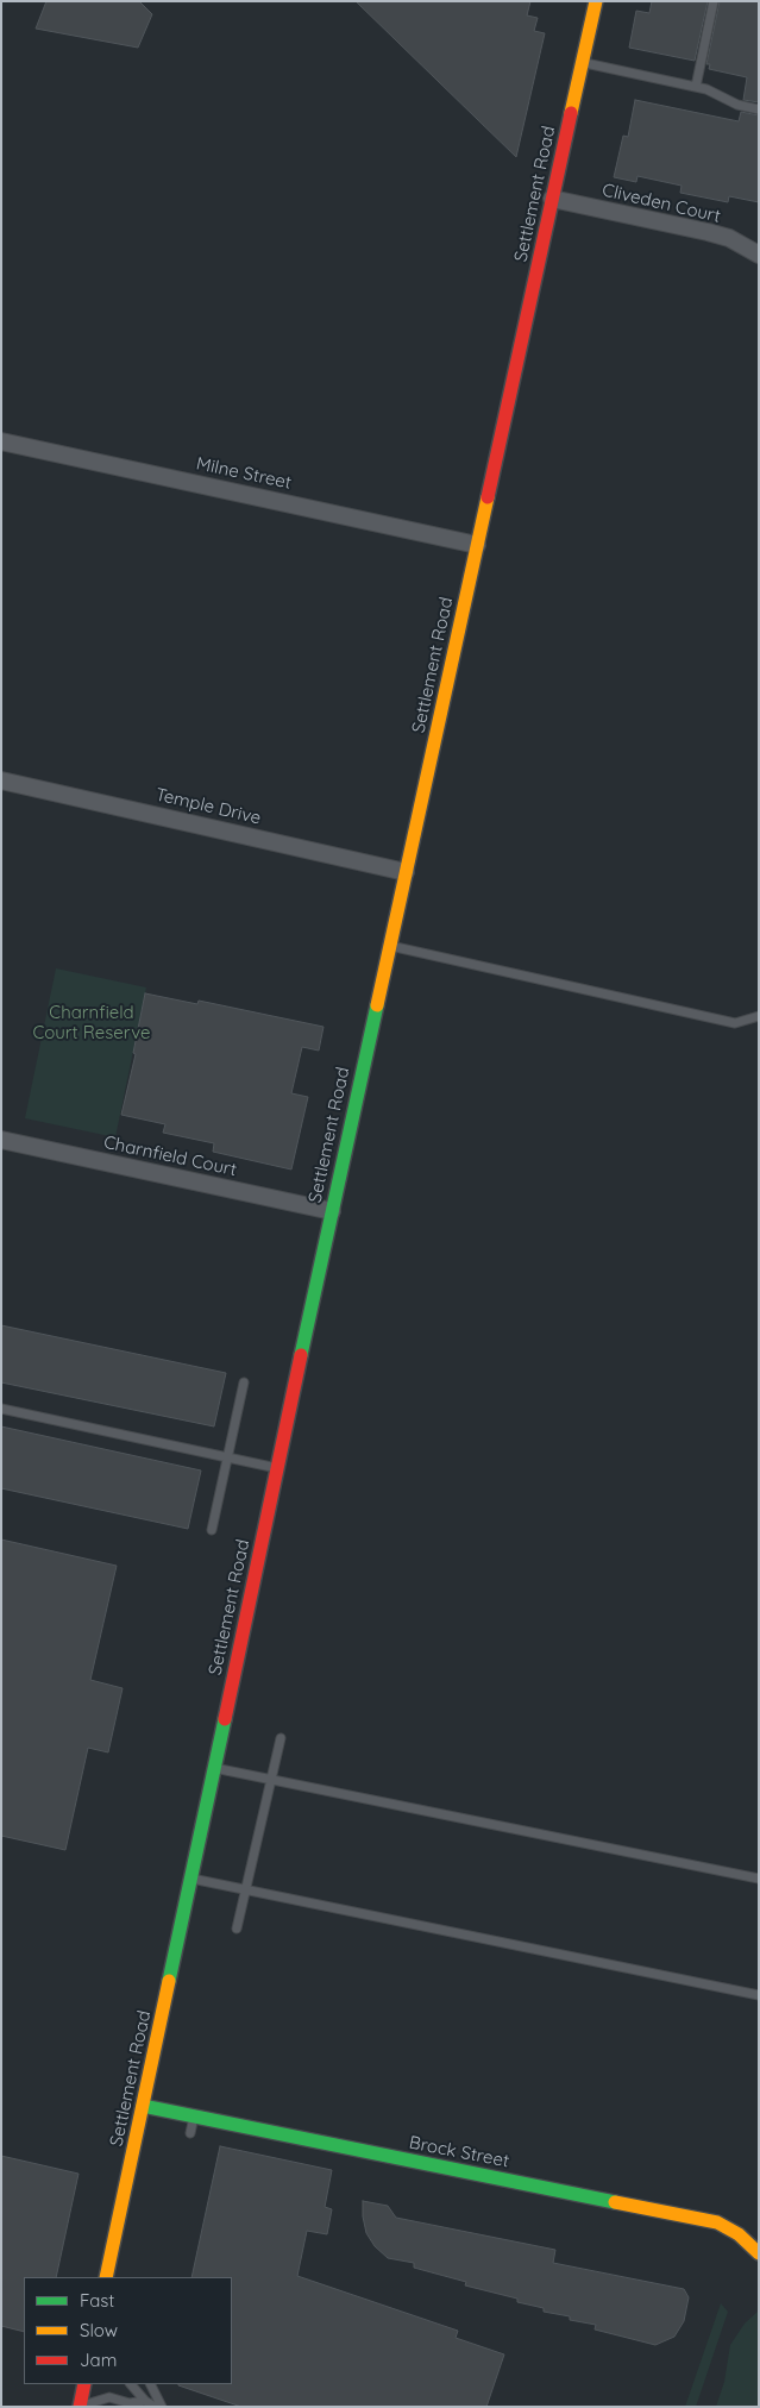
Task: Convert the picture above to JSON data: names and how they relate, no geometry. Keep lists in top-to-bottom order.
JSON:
{
  "streets": {
    "main road": ["Settlement Road", "Brock Street"],
    "street": [
      "Cliveden Court",
      "Milne Street",
      "Temple Drive",
      "Charnfield Court"
    ]
  },
  "crossings": [
    ["Settlement Road", "Cliveden Court"],
    ["Settlement Road", "Milne Street"],
    ["Settlement Road", "Temple Drive"],
    ["Settlement Road", "Charnfield Court"],
    ["Settlement Road", "Brock Street"]
  ],
  "parks": ["Charnfield Court Reserve"],
  "legend": ["Fast", "Slow", "Jam"]
}
